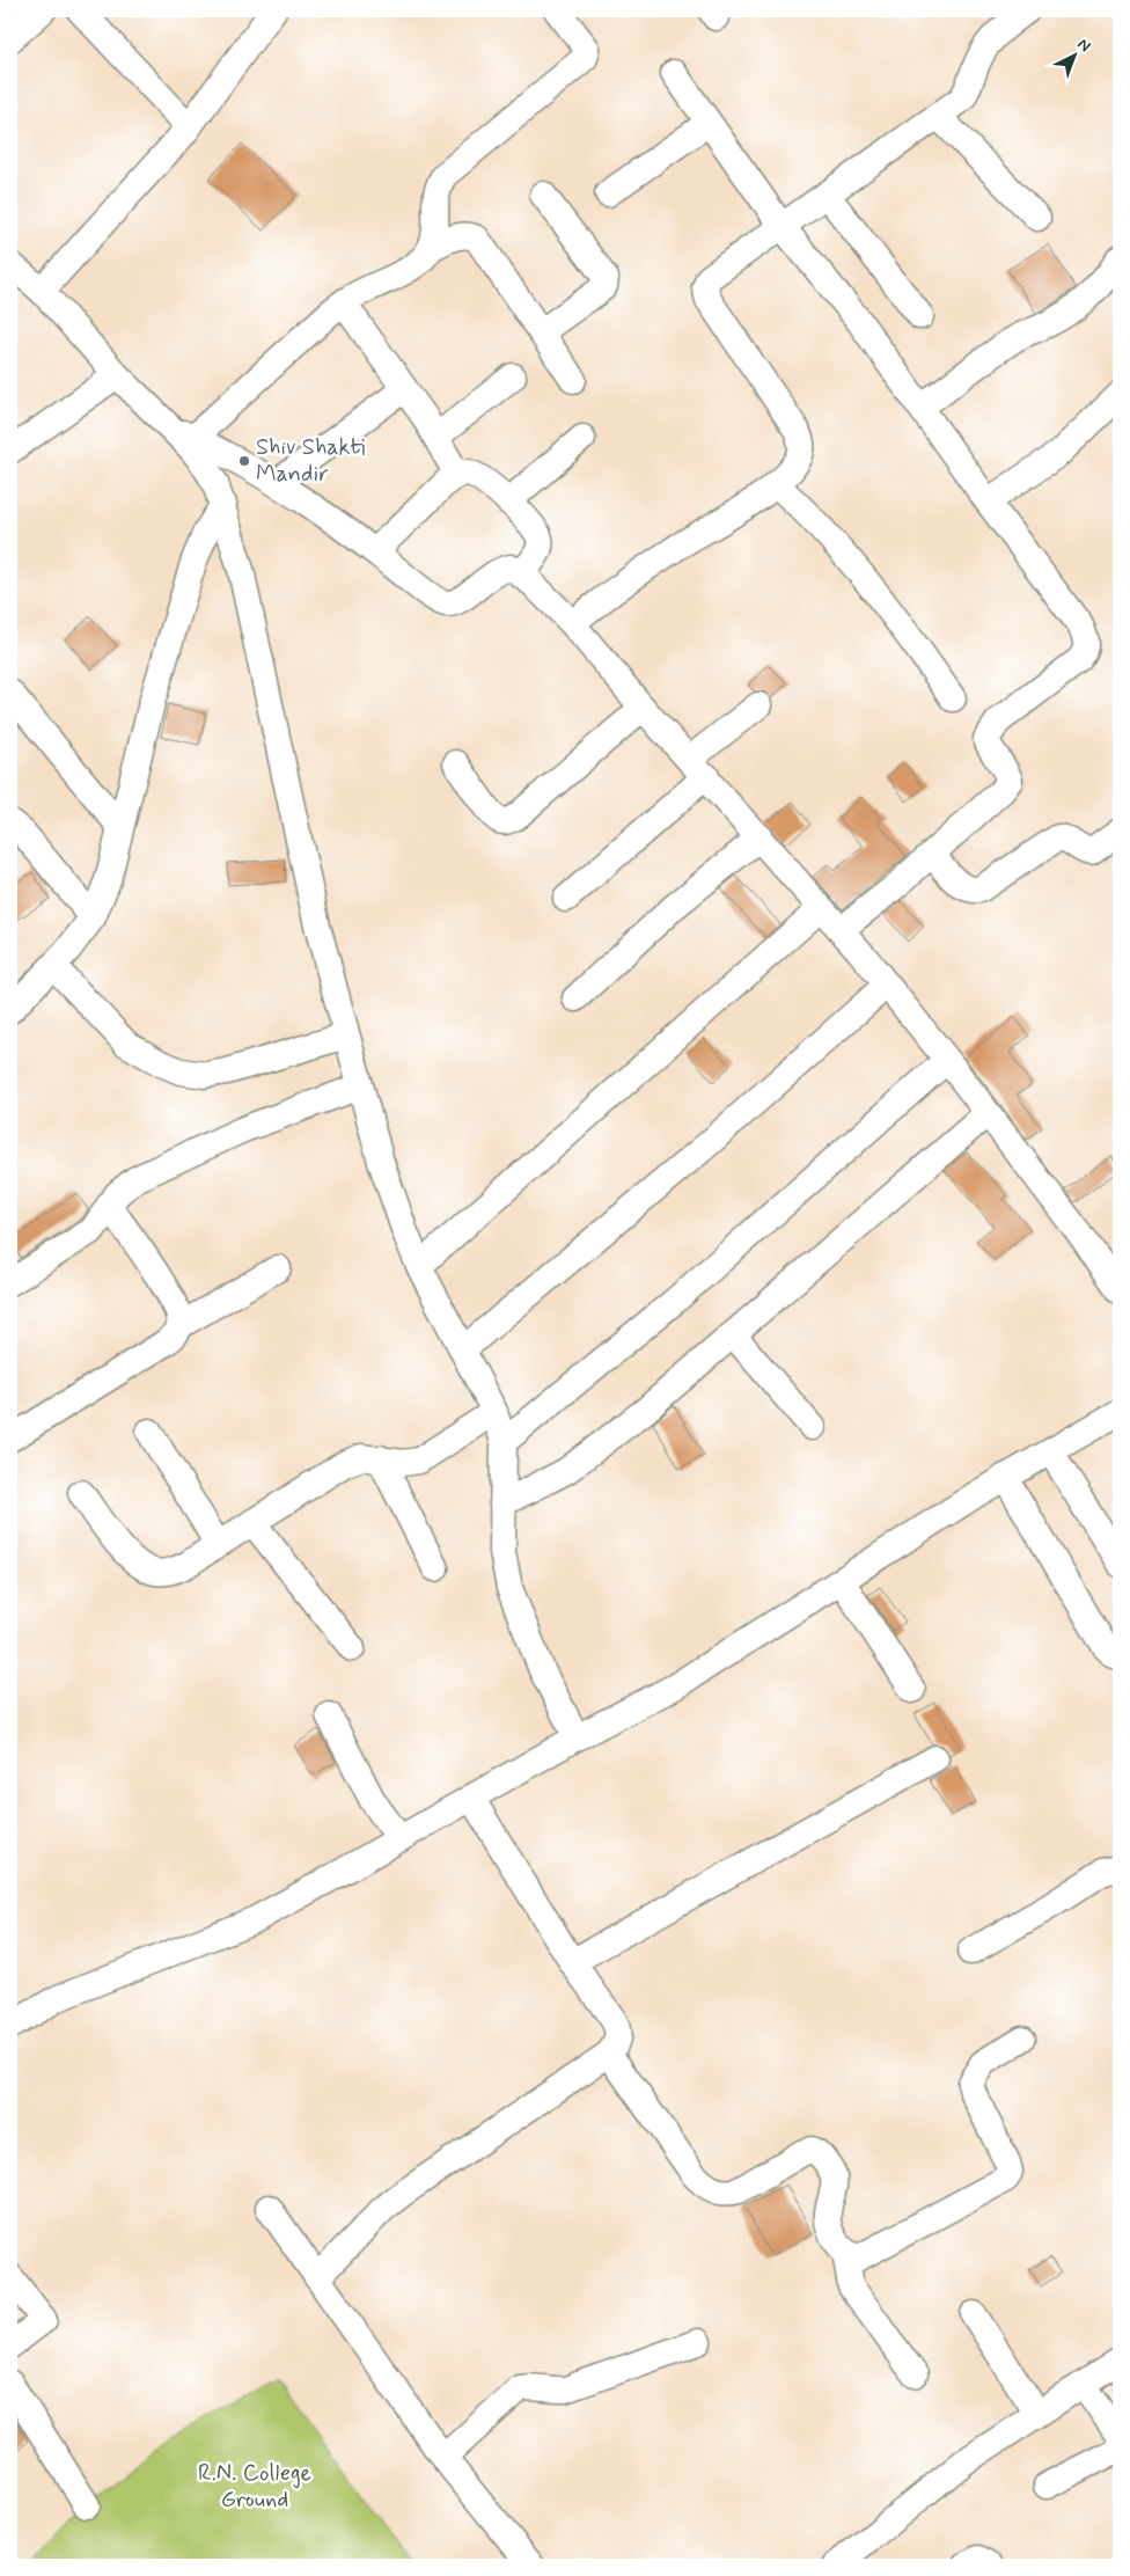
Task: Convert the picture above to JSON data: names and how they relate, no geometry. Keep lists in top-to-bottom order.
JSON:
{
  "parks": ["R.N. College Ground"],
  "places": ["Shiv Shakti Mandir"],
  "north": "top right"
}
